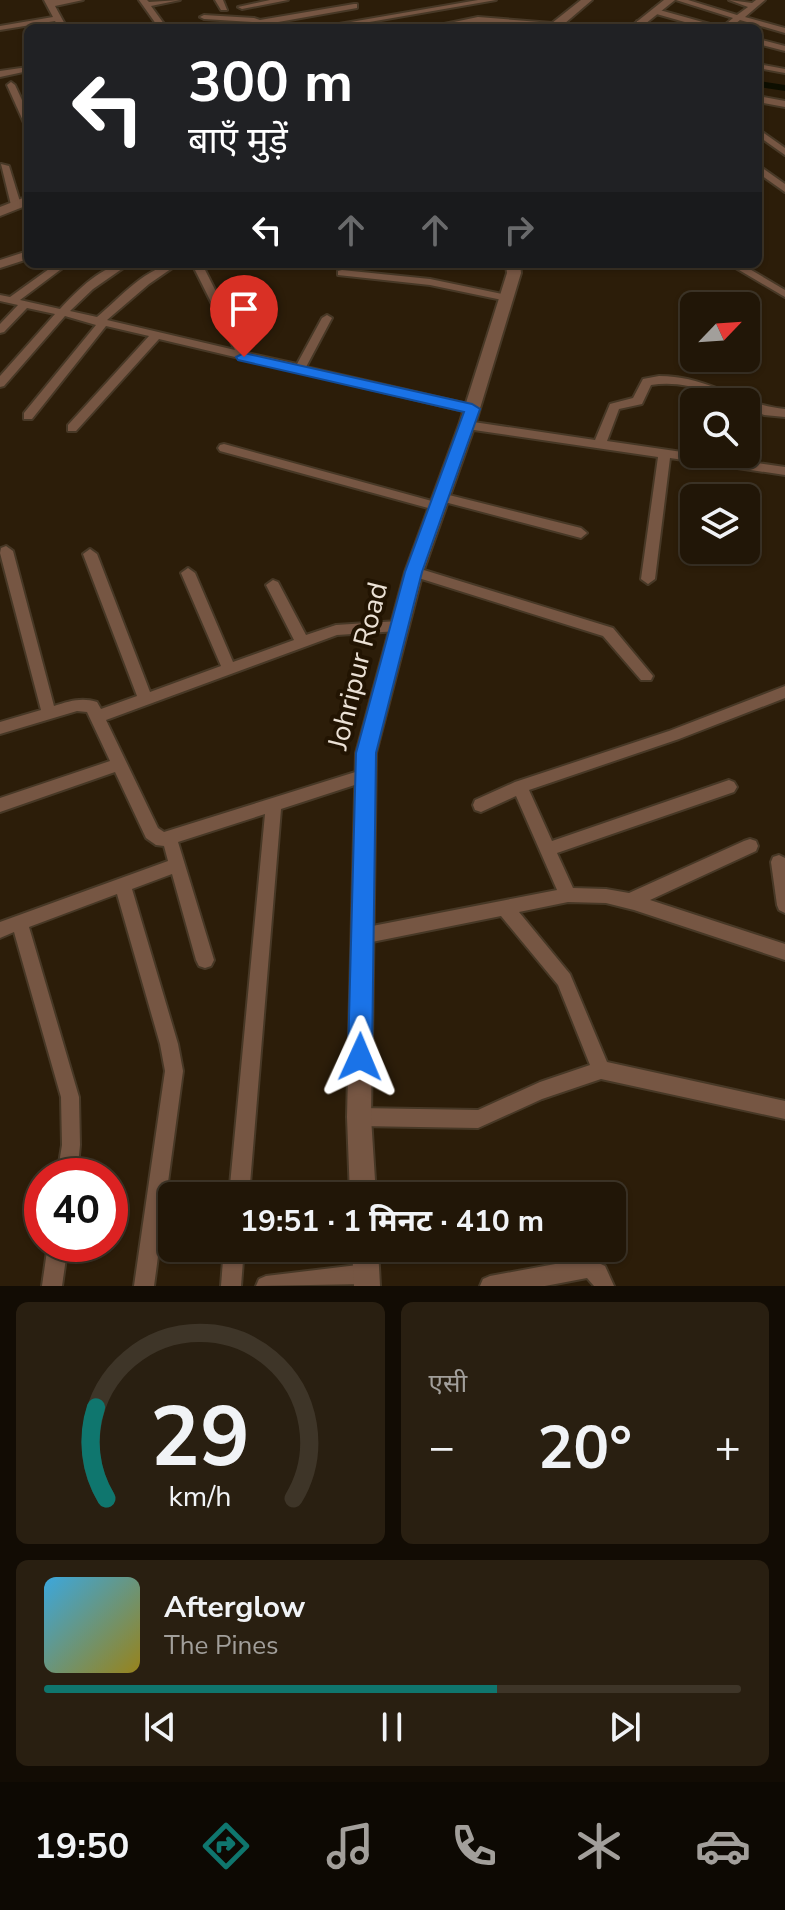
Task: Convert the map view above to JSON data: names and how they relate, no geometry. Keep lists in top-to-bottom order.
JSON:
{
  "streets": {
    "street": ["Johripur Road"]
  },
  "north": "top right",
  "page": {
    "turn": ["300 m", "बाएँ मुड़ें"],
    "limit": "40",
    "trip": "19:51 · 1 मिनट · 410 m",
    "tile": "एसी",
    "heat": ["−", "20°", "+"],
    "song": ["Afterglow", "The Pines"],
    "tabs": "19:50",
    "gauge": ["29", "km/h"]
  }
}
